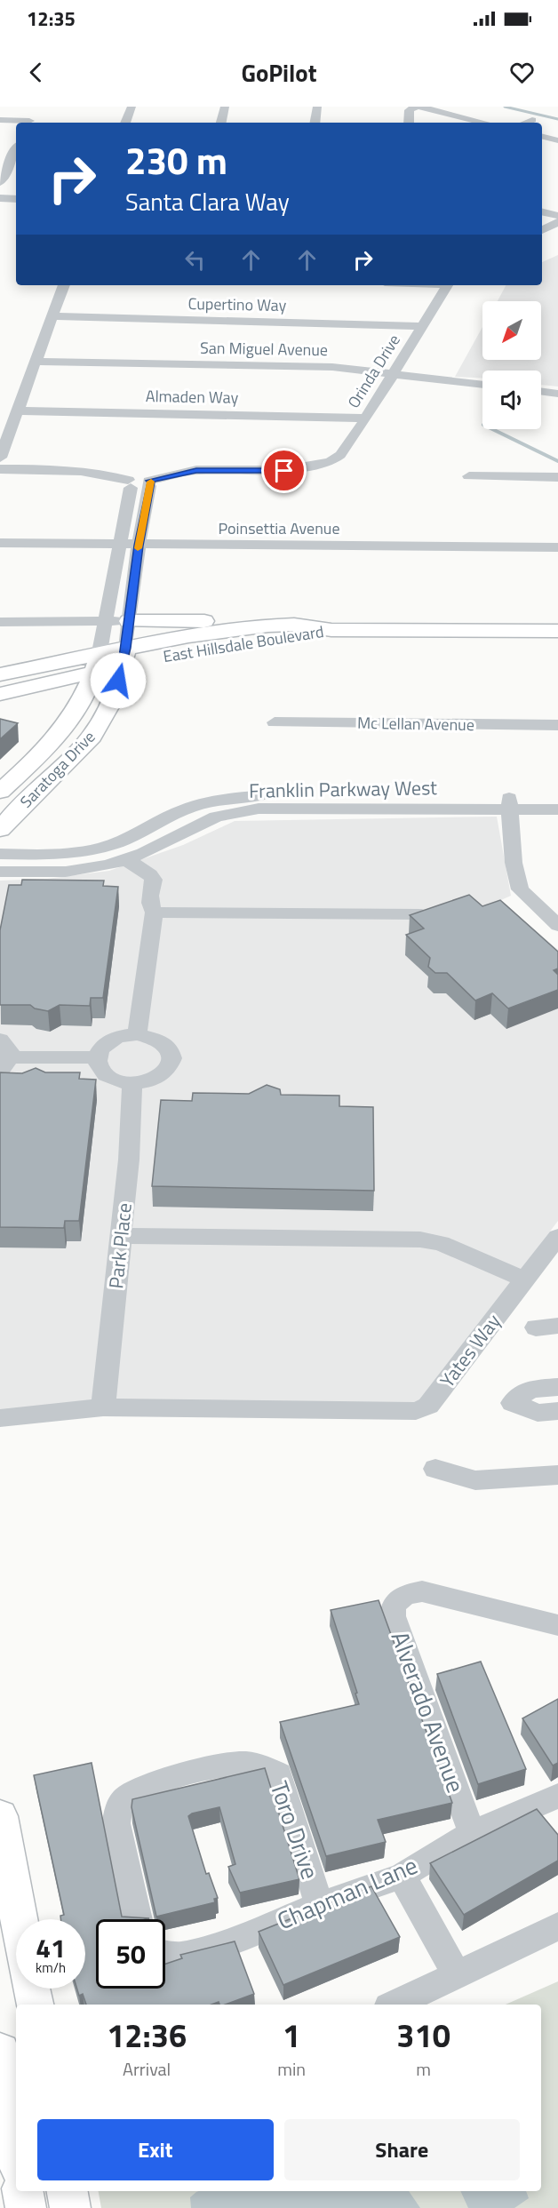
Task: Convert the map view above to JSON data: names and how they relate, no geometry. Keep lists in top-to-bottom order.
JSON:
{
  "streets": {
    "main road": ["East Hillsdale Boulevard", "Saratoga Drive"],
    "street": [
      "Cupertino Way",
      "San Miguel Avenue",
      "Orinda Drive",
      "Almaden Way",
      "Poinsettia Avenue",
      "Mc Lellan Avenue",
      "Franklin Parkway West",
      "Park Place",
      "Yates Way",
      "Alverado Avenue",
      "Toro Drive",
      "Chapman Lane"
    ]
  },
  "crossings": [
    ["Cupertino Way", "Orinda Drive"],
    ["San Miguel Avenue", "Orinda Drive"],
    ["Orinda Drive", "Almaden Way"],
    ["Orinda Drive", "Saratoga Drive"],
    ["Poinsettia Avenue", "Saratoga Drive"],
    ["East Hillsdale Boulevard", "Saratoga Drive"],
    ["Park Place", "Yates Way"],
    ["Alverado Avenue", "Chapman Lane"],
    ["Toro Drive", "Chapman Lane"]
  ],
  "north": "bottom left",
  "page": {
    "status": "12:35",
    "header": "GoPilot",
    "turn": ["230 m", "Santa Clara Way"],
    "speed": "41 km/h",
    "limit": "50",
    "eta": [
      "12:36",
      "Arrival",
      "1",
      "min",
      "310",
      "m"
    ],
    "buttons": ["Exit", "Share"]
  }
}
